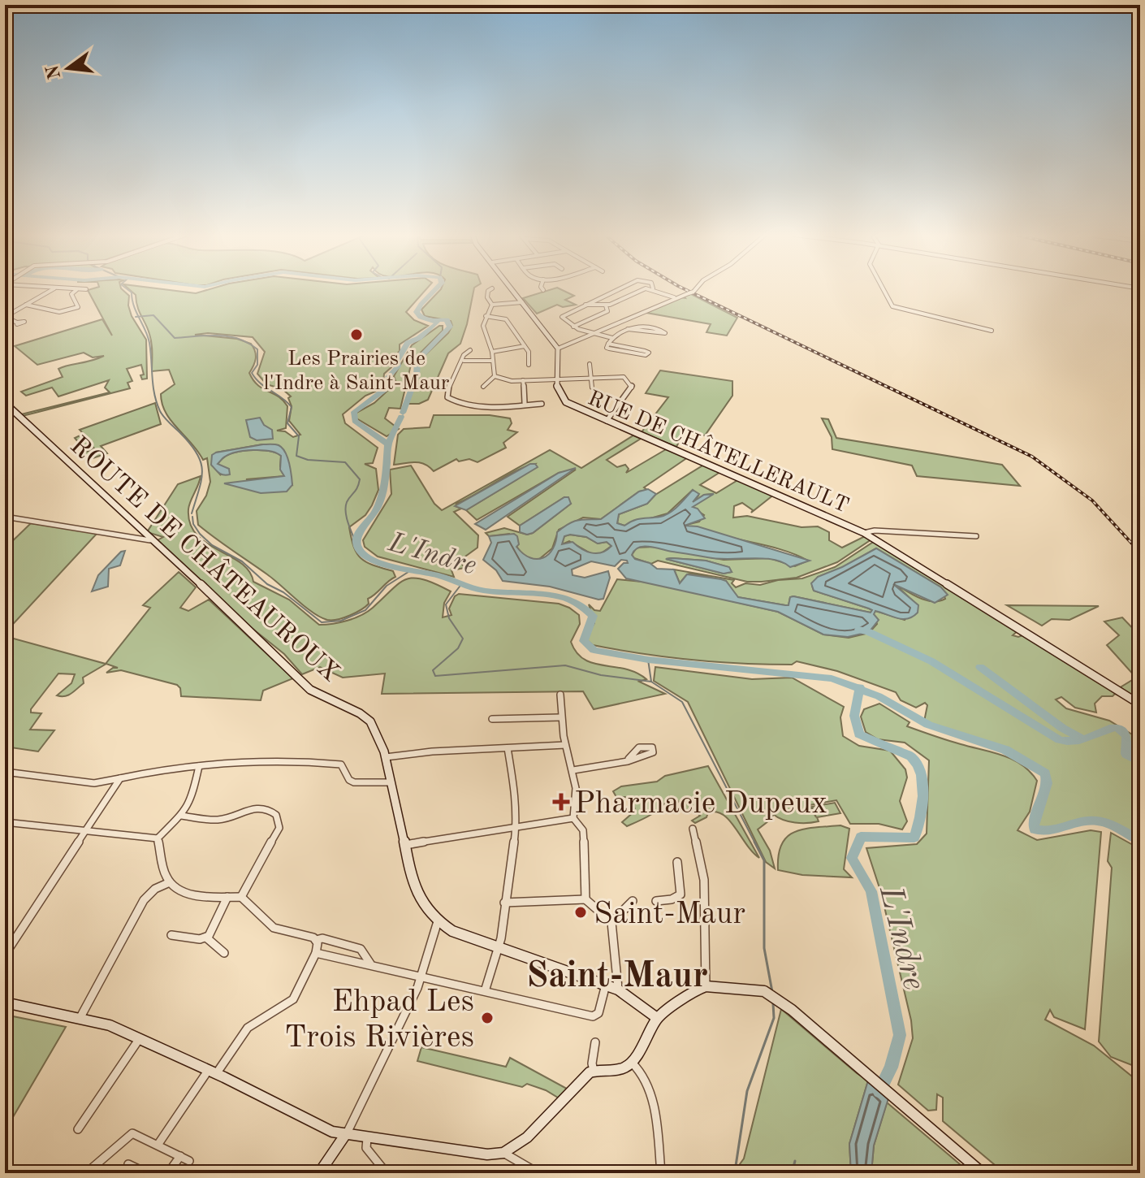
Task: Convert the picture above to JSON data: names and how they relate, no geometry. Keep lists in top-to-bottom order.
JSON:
{
  "streets": {
    "street": ["RUE DE CHÂTELLERAULT", "ROUTE DE CHÂTEAUROUX"]
  },
  "districts": ["Saint-Maur"],
  "water": ["L'Indre"],
  "places": {
    "other": ["Les Prairies de l'Indre à Saint-Maur", "Saint-Maur", "Ehpad Les Trois Rivières"],
    "health": ["Pharmacie Dupeux"]
  },
  "north": "left"
}
